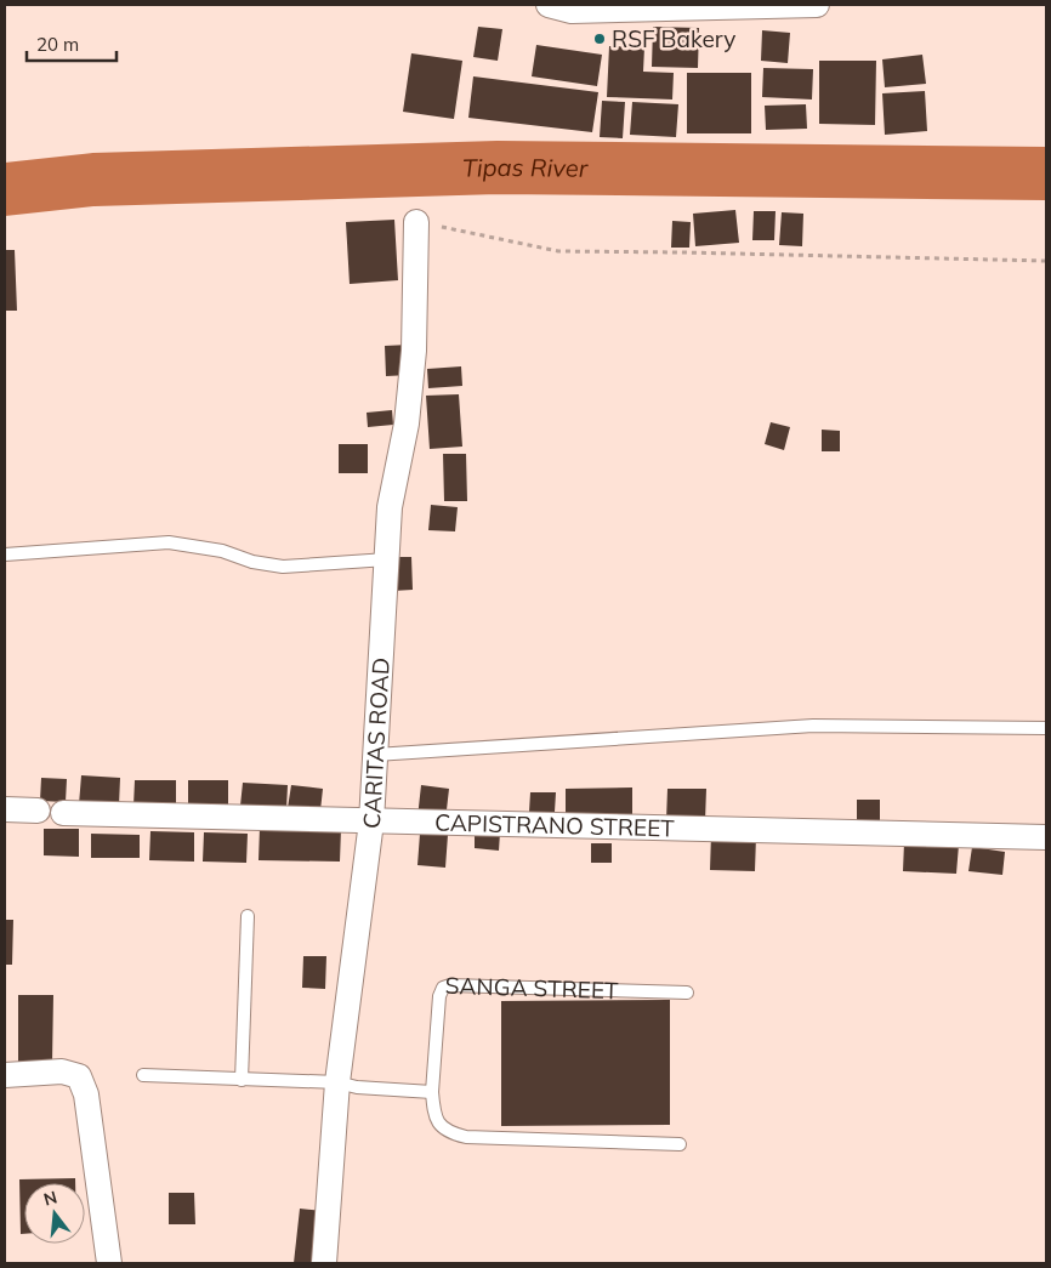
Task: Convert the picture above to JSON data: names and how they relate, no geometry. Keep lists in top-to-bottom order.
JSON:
{
  "streets": {
    "street": ["CARITAS ROAD", "CAPISTRANO STREET"],
    "lane": ["SANGA STREET"]
  },
  "crossings": [
    ["CARITAS ROAD", "CAPISTRANO STREET"]
  ],
  "water": ["Tipas River"],
  "places": ["RSF Bakery"],
  "scale_bar": "20 m",
  "north": "top"
}
